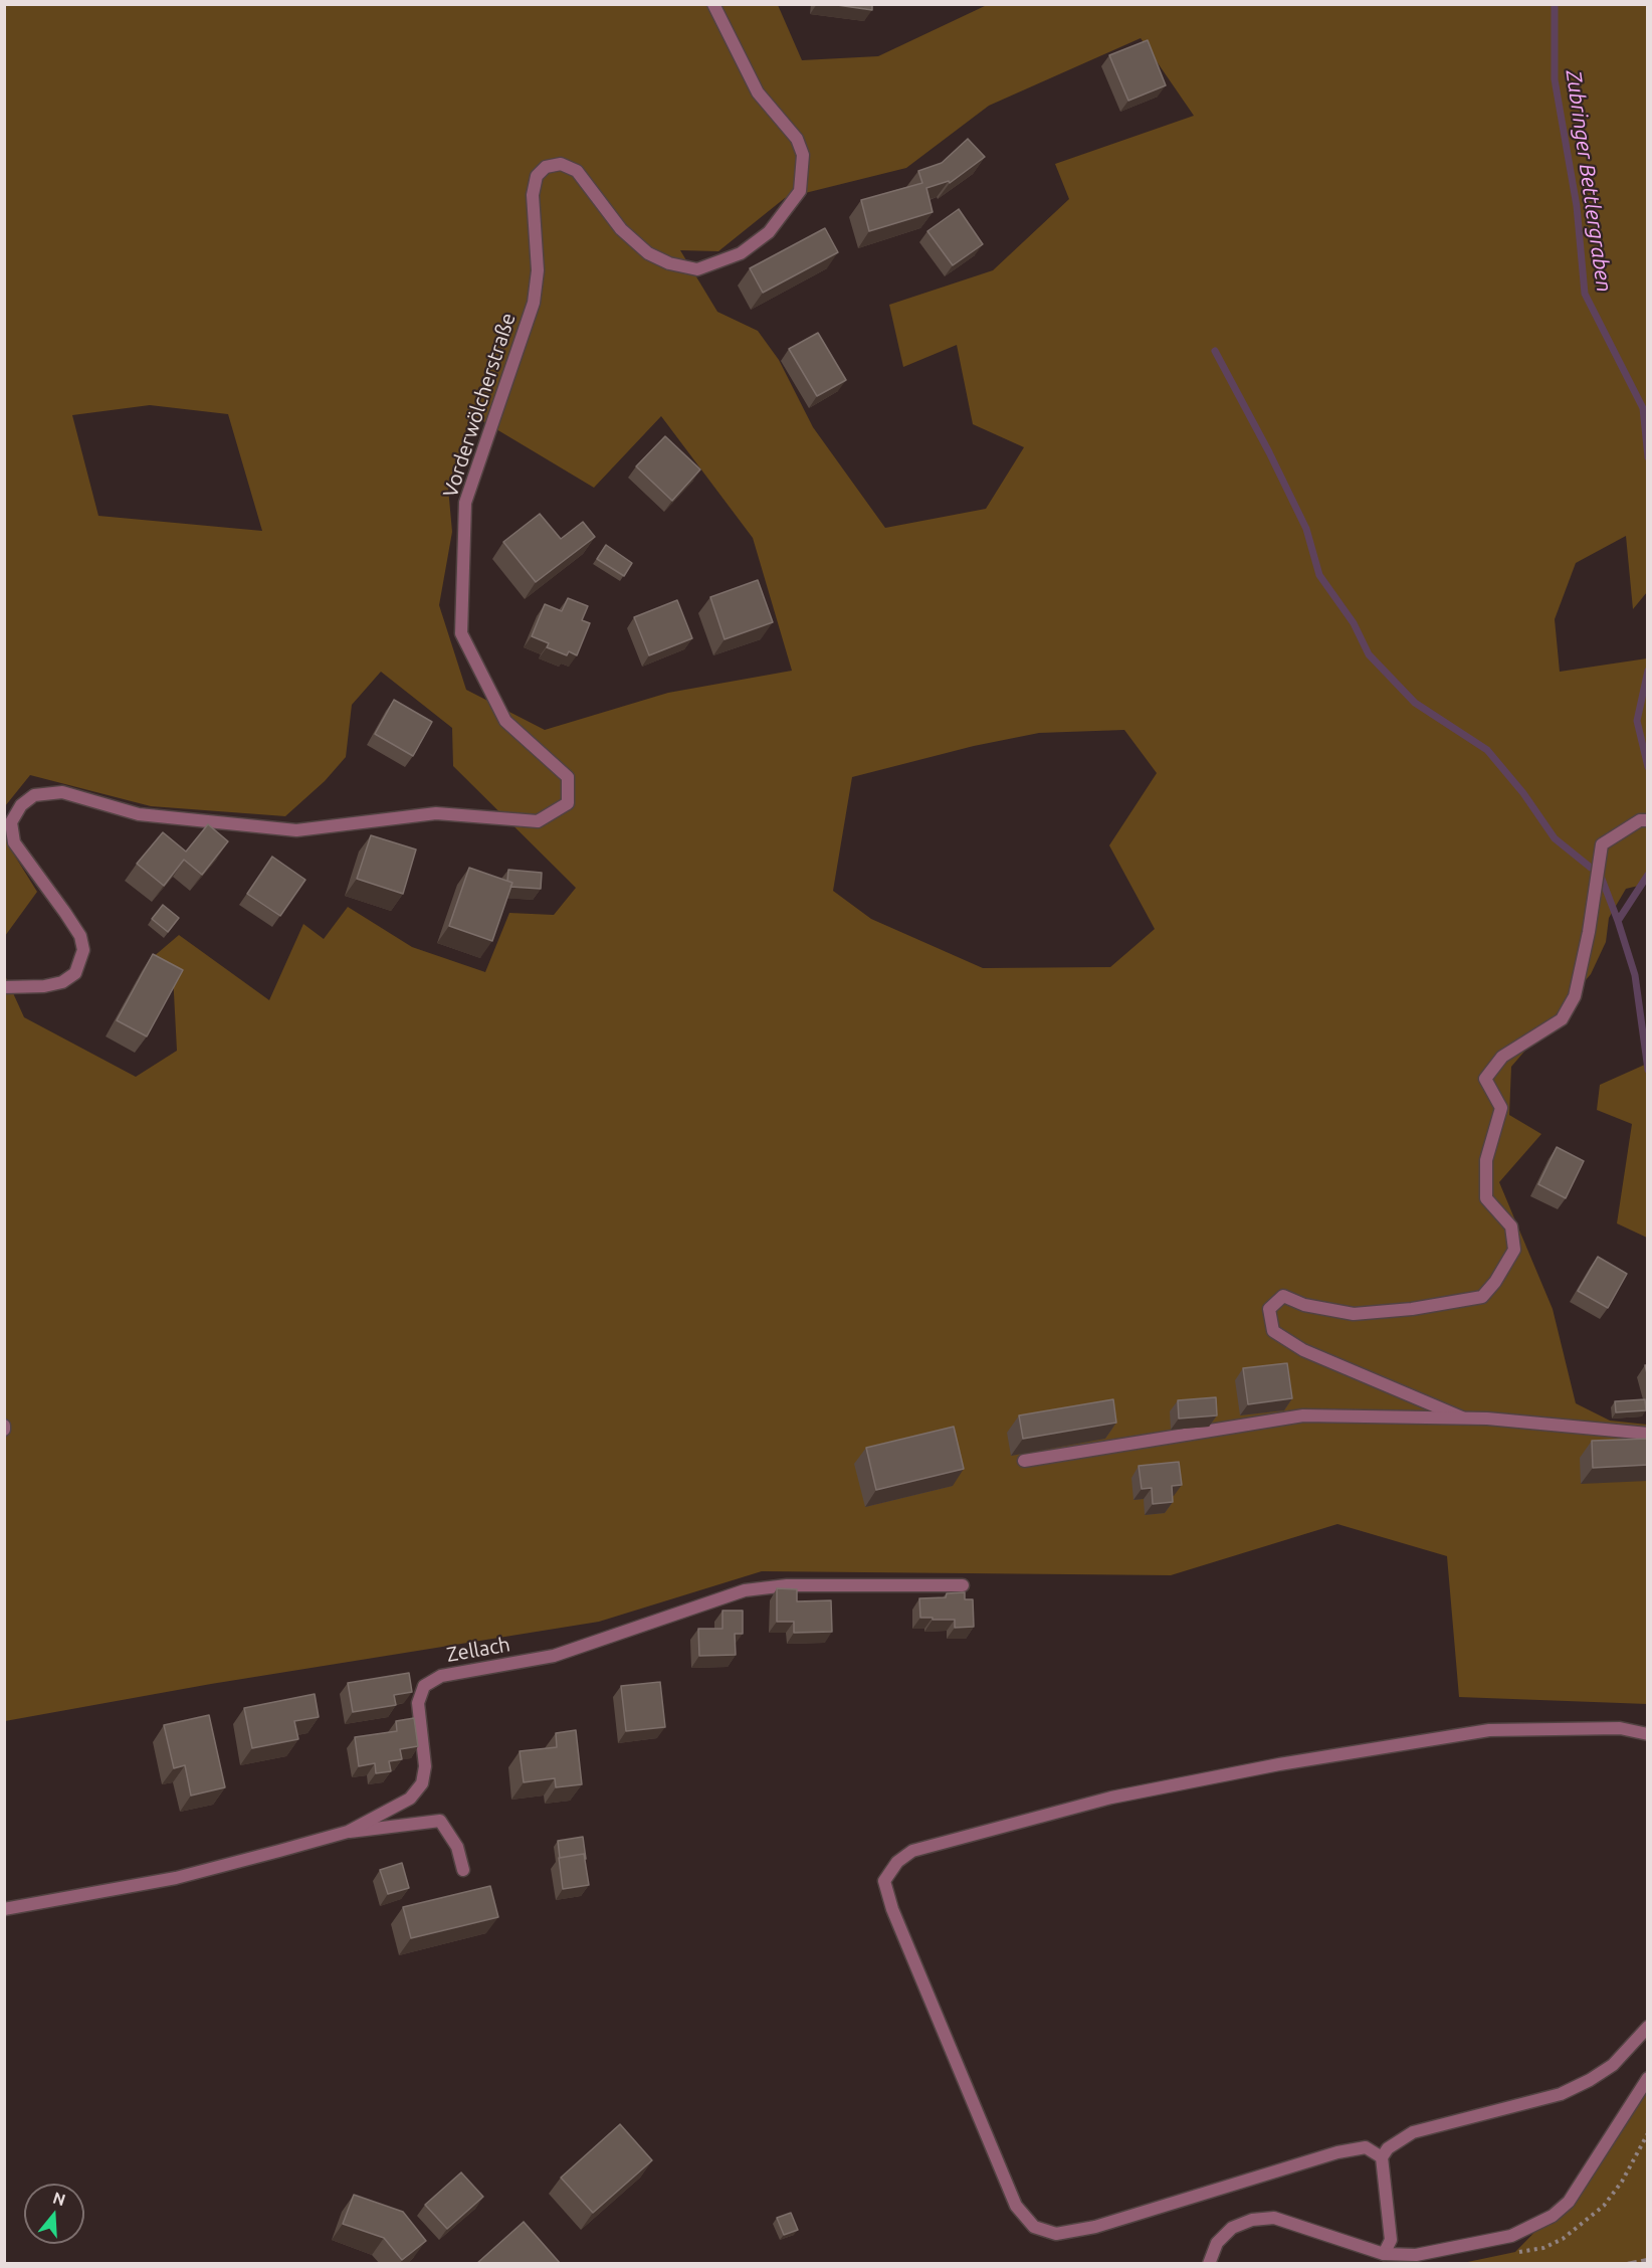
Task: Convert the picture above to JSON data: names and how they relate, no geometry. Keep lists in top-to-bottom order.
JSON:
{
  "streets": {
    "street": ["Vorderwölcherstraße", "Zellach"]
  },
  "water": ["Zubringer Bettlergraben"],
  "north": "top"
}
